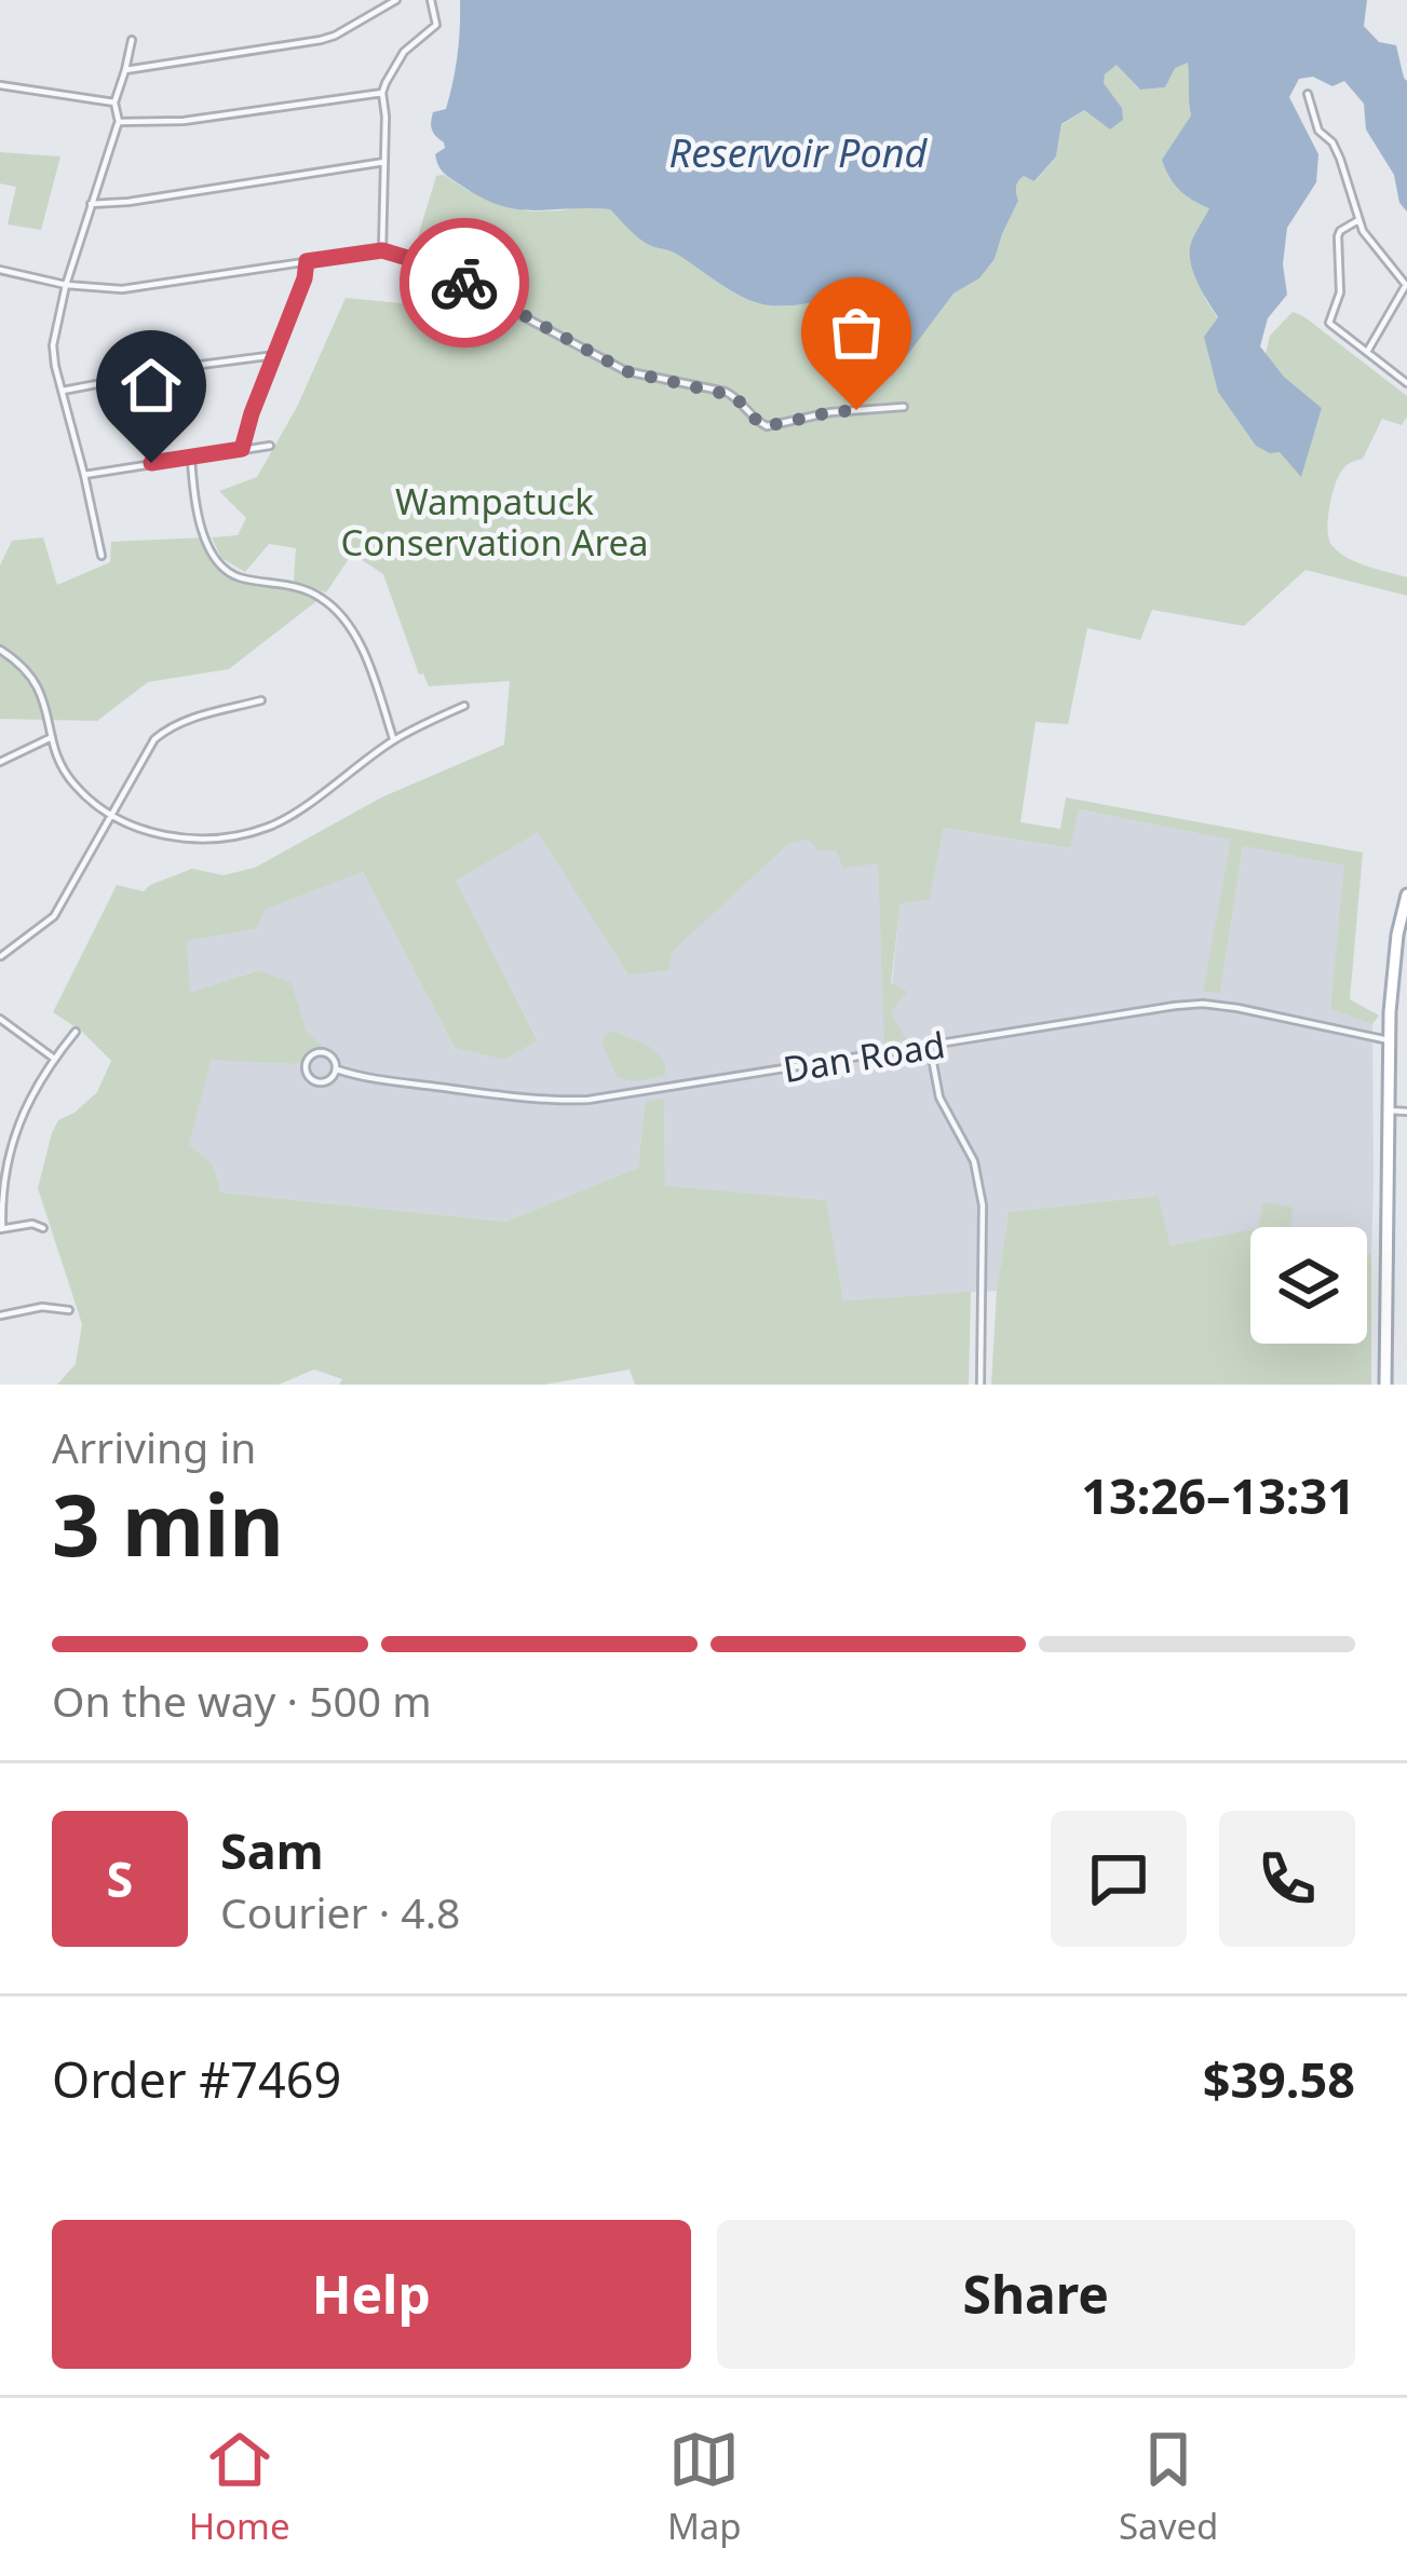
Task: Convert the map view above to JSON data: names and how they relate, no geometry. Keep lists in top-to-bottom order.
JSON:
{
  "streets": {
    "street": ["Dan Road"]
  },
  "water": ["Reservoir Pond"],
  "parks": ["Wampatuck Conservation Area"],
  "page": {
    "heading": ["3 min", "Arriving in", "13:26–13:31"],
    "panel": [
      "Sam",
      "Courier · 4.8",
      "Order #7469",
      "$39.58"
    ],
    "bar": "On the way · 500 m",
    "round": "S",
    "buttons": ["Help", "Share"],
    "tabs": ["Home", "Map", "Saved"]
  }
}
